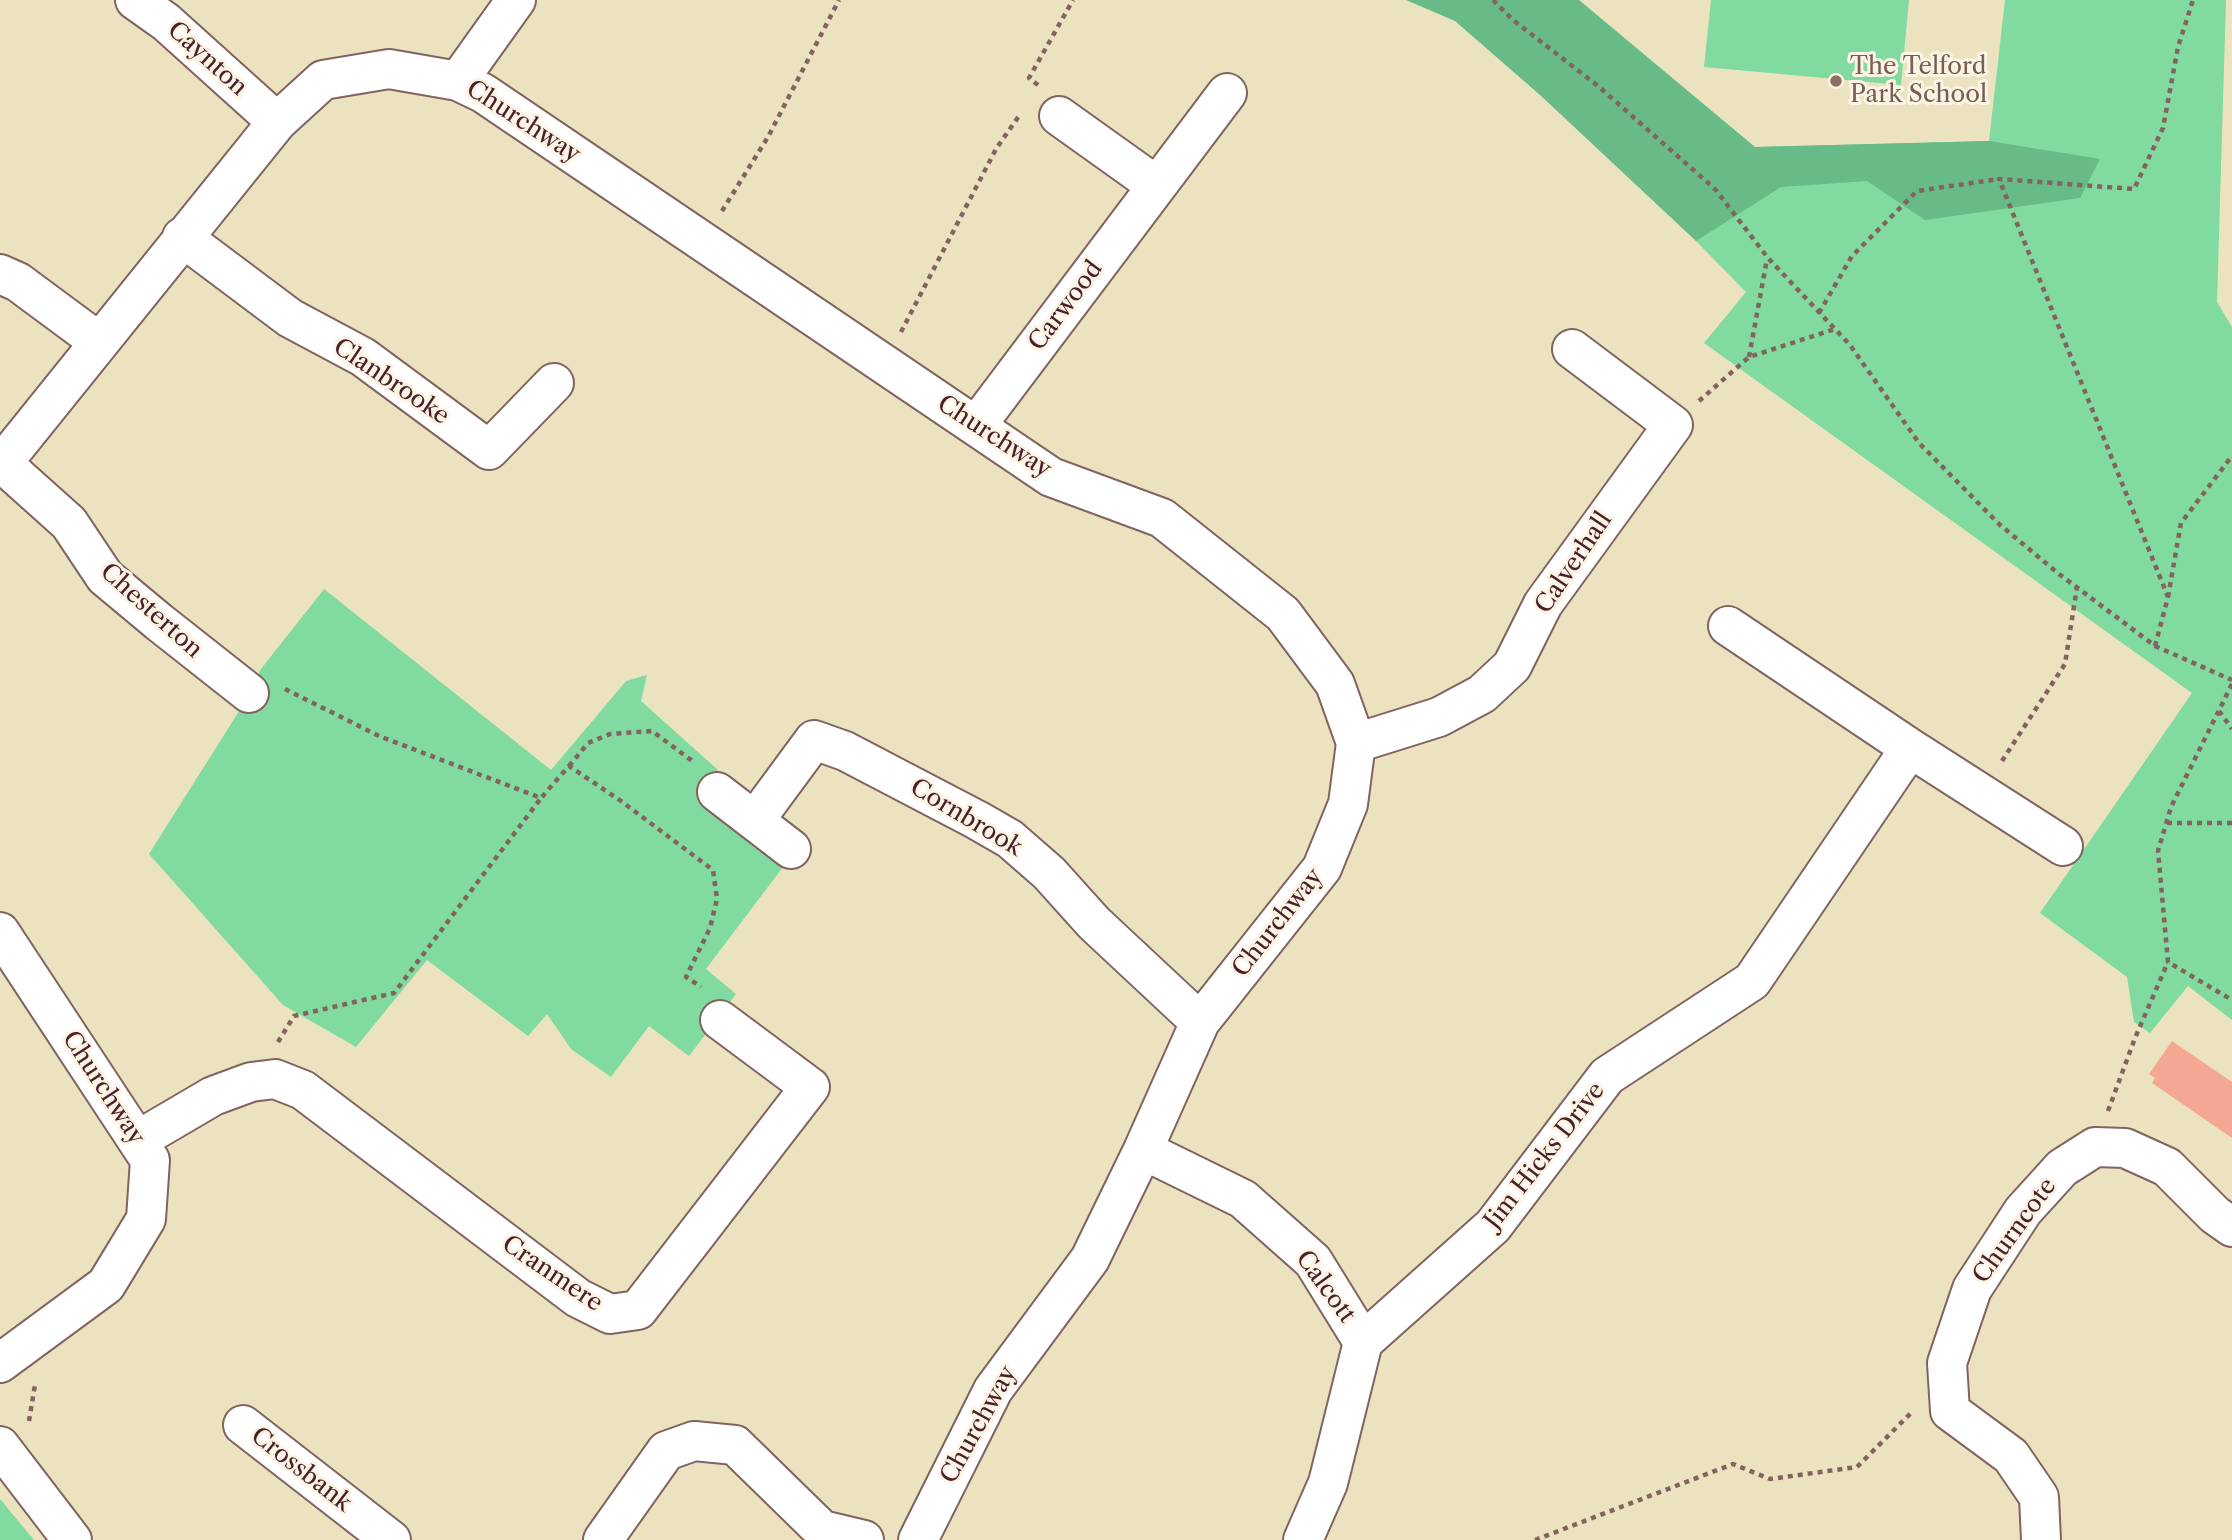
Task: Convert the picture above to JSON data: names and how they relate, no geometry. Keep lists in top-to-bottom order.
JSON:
{
  "streets": {
    "street": [
      "Caynton",
      "Churchway",
      "Carwood",
      "Clanbrooke",
      "Calverhall",
      "Chesterton",
      "Cornbrook",
      "Jim Hicks Drive",
      "Churncote",
      "Cranmere",
      "Calcott",
      "Crossbank"
    ]
  },
  "crossings": [
    ["Caynton", "Churchway"],
    ["Churchway", "Carwood"],
    ["Churchway", "Clanbrooke"],
    ["Churchway", "Calverhall"],
    ["Churchway", "Chesterton"],
    ["Churchway", "Cornbrook"],
    ["Churchway", "Calcott"],
    ["Jim Hicks Drive", "Calcott"]
  ],
  "places": ["The Telford Park School"]
}
